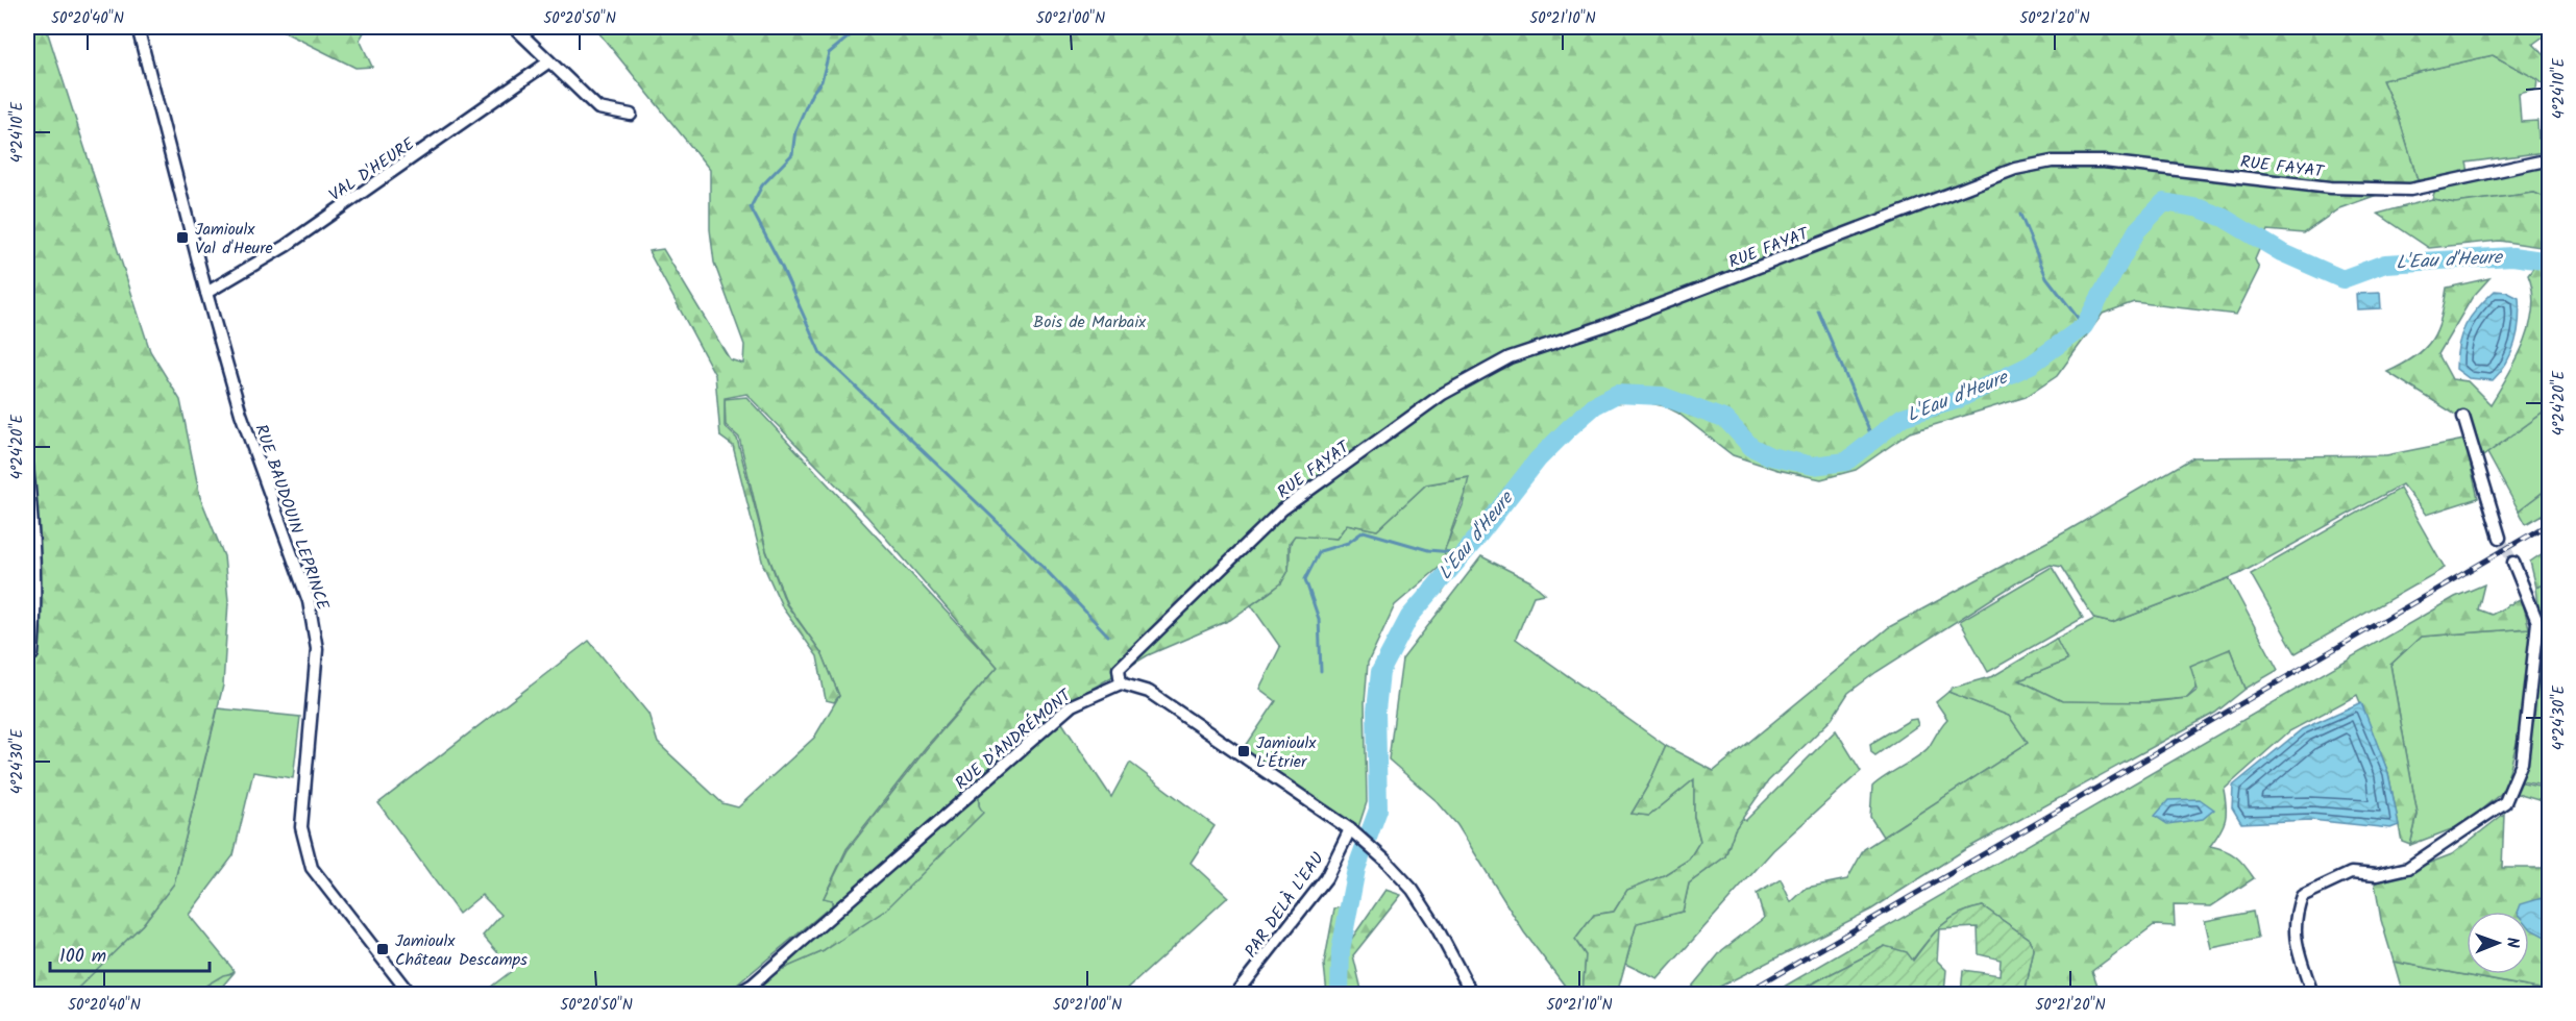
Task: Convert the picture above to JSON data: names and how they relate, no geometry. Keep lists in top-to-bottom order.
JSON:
{
  "streets": {
    "street": [
      "RUE FAYAT",
      "VAL D'HEURE",
      "RUE BAUDOUIN LEPRINCE",
      "RUE D'ANDRÉMONT",
      "PAR DELÀ L'EAU"
    ]
  },
  "crossings": [
    ["RUE FAYAT", "RUE D'ANDRÉMONT"],
    ["VAL D'HEURE", "RUE BAUDOUIN LEPRINCE"]
  ],
  "water": ["L'Eau d'Heure"],
  "parks": ["Bois de Marbaix"],
  "places": {
    "transit": ["Jamioulx Val d'Heure", "Jamioulx L'Étrier", "Jamioulx Château Descamps"]
  },
  "scale_bar": "100 m",
  "north": "right",
  "coordinates": [
    "50°20'40\"N",
    "50°20'50\"N",
    "50°21'00\"N",
    "50°21'10\"N",
    "50°21'20\"N",
    "4°24'10\"E",
    "4°24'20\"E",
    "4°24'30\"E"
  ]
}
